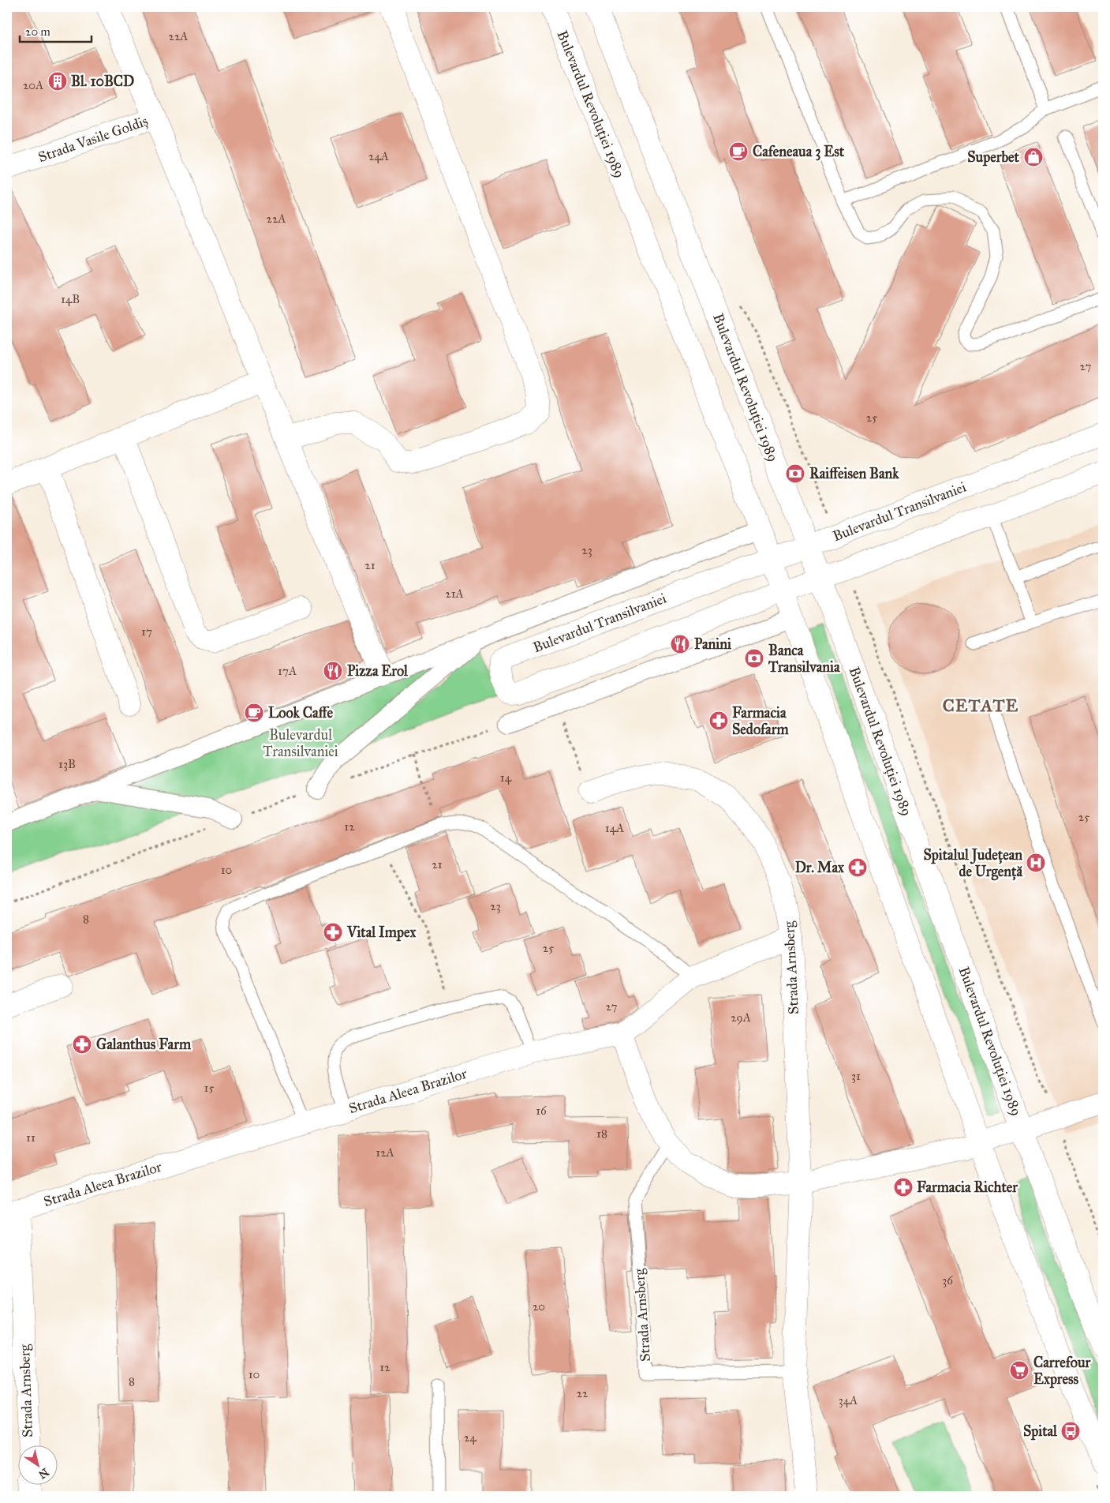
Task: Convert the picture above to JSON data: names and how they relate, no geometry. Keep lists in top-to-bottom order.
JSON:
{
  "streets": {
    "street": [
      "Bulevardul Revoluției 1989",
      "Strada Vasile Goldiș",
      "Bulevardul Transilvaniei",
      "Strada Arnsberg",
      "Strada Aleea Brazilor"
    ]
  },
  "crossings": [
    ["Bulevardul Revoluției 1989", "Bulevardul Transilvaniei"],
    ["Strada Arnsberg", "Strada Aleea Brazilor"]
  ],
  "districts": ["CETATE"],
  "parks": ["Bulevardul Transilvaniei"],
  "places": {
    "building": ["Bl. 10BCD"],
    "cafe": ["Cafeneaua 3 Est", "Look Caffe"],
    "shop": ["Superbet"],
    "bank": ["Raiffeisen Bank", "Banca Transilvania"],
    "restaurant": ["Panini", "Pizza Erol"],
    "pharmacy": [
      "Farmacia Sedofarm",
      "Dr. Max",
      "Vital Impex",
      "Galanthus Farm",
      "Farmacia Richter"
    ],
    "hospital": ["Spitalul Județean de Urgență"],
    "supermarket": ["Carrefour Express"],
    "bus stop": ["Spital"]
  },
  "house_numbers": [
    "22A",
    "20A",
    "24A",
    "22A",
    "14B",
    "27",
    "25",
    "23",
    "21",
    "21A",
    "17",
    "17A",
    "13B",
    "14",
    "25",
    "12",
    "14A",
    "21",
    "10",
    "23",
    "8",
    "25",
    "27",
    "29A",
    "31",
    "15",
    "16",
    "18",
    "11",
    "12A",
    "36",
    "20",
    "12",
    "10",
    "8",
    "22",
    "34A",
    "24"
  ],
  "scale_bar": "20 m",
  "north": "bottom right"
}
